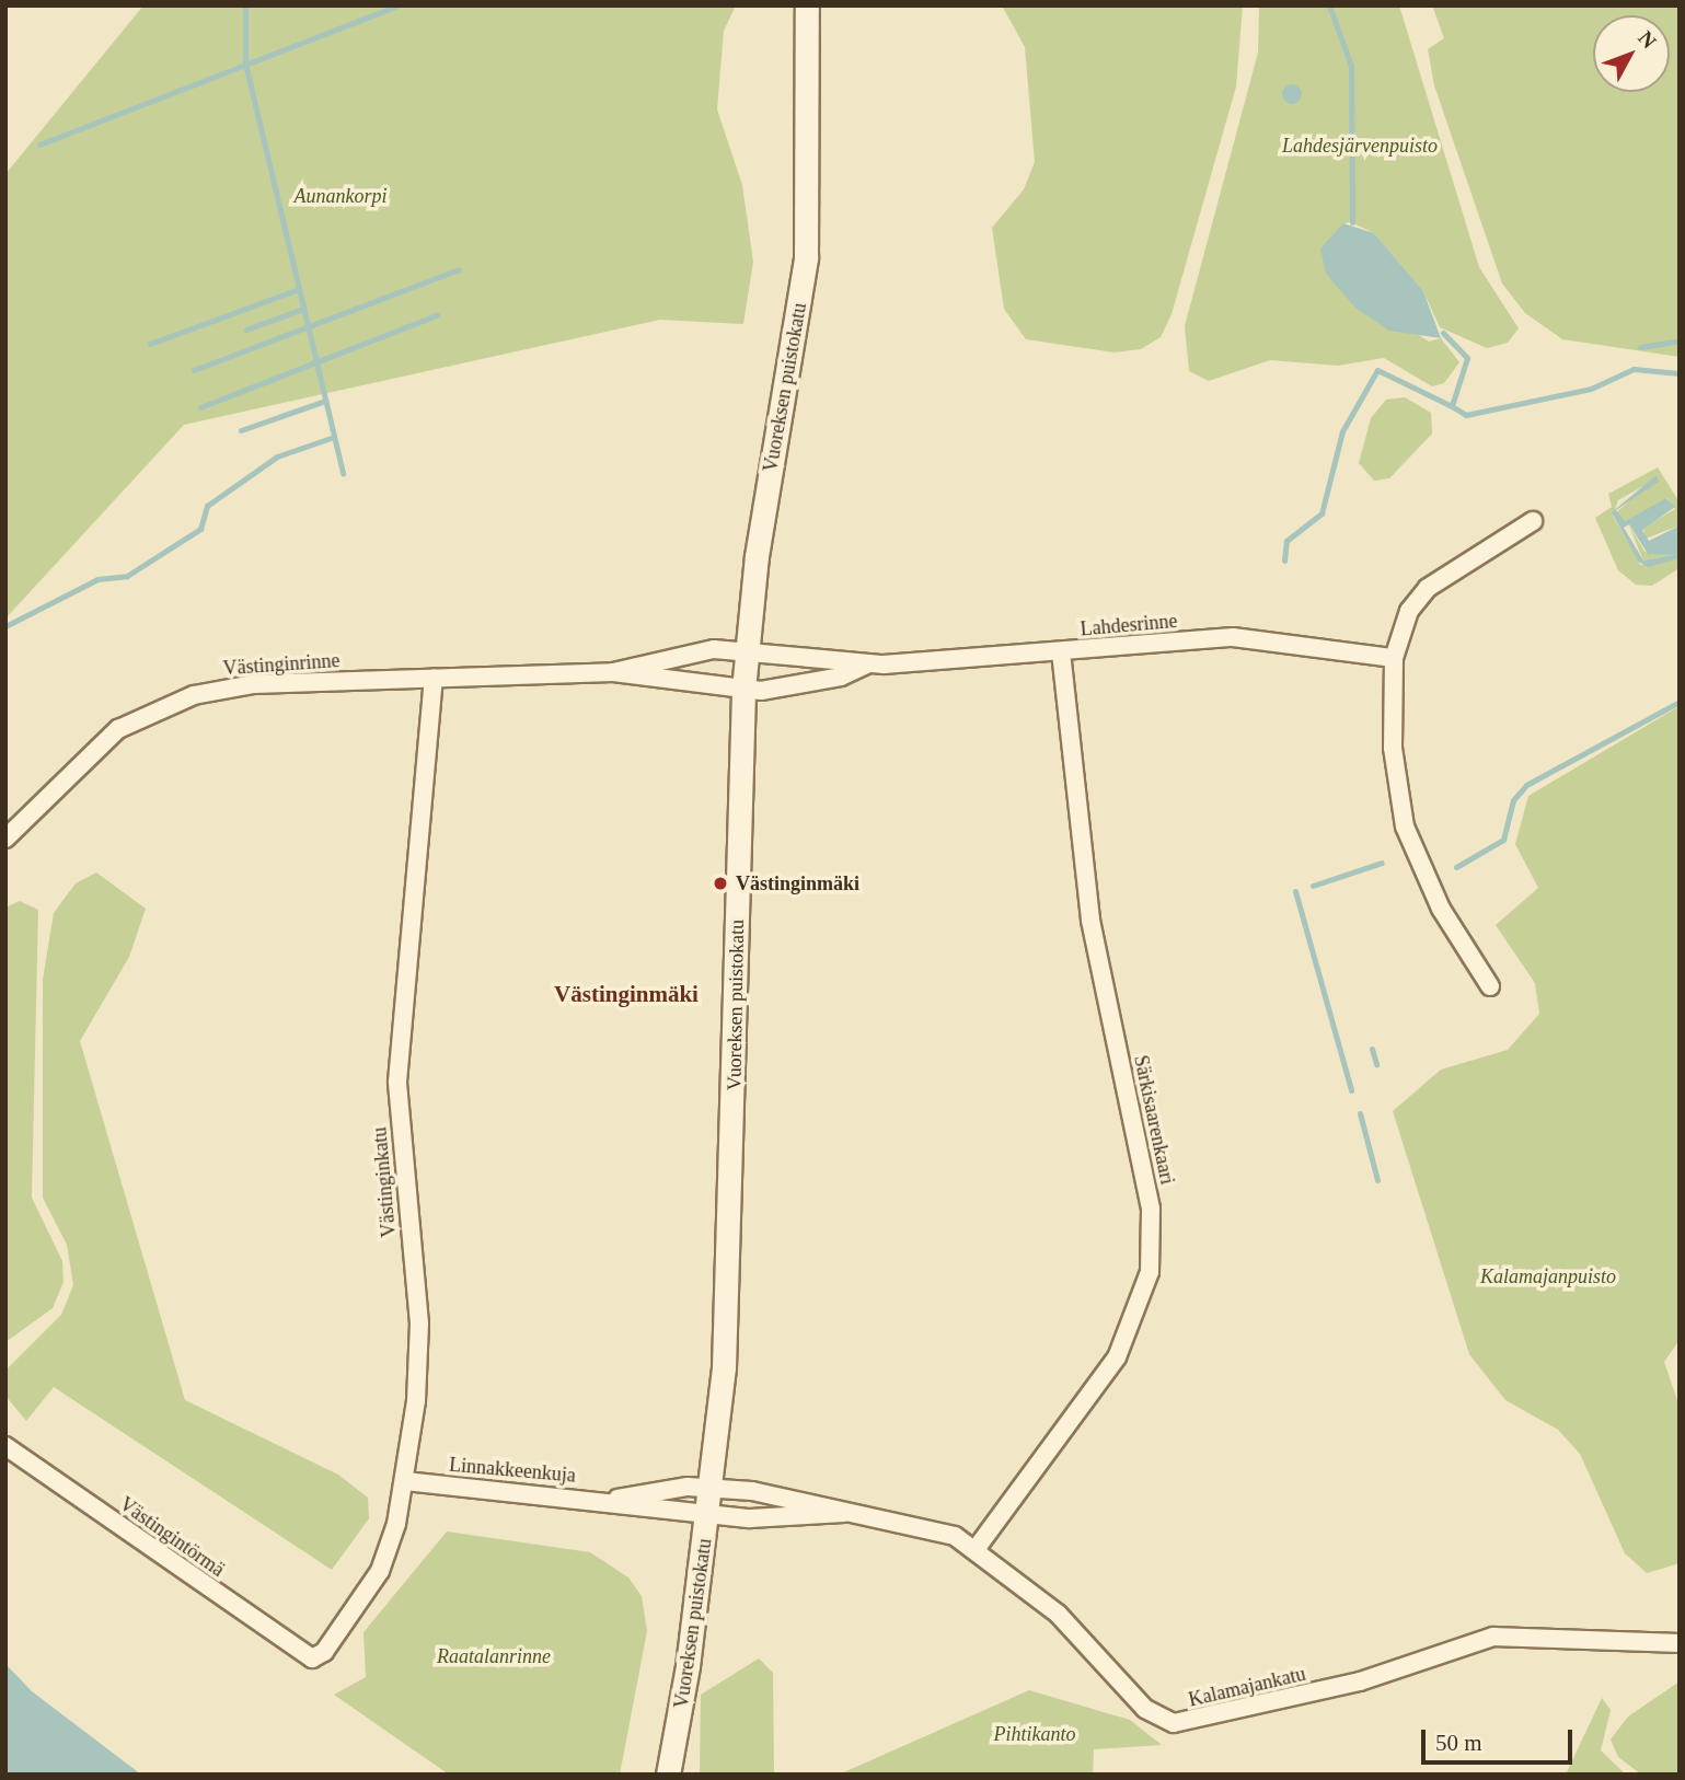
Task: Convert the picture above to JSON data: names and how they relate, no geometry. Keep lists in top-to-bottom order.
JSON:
{
  "streets": {
    "main road": ["Vuoreksen puistokatu"],
    "street": [
      "Lahdesrinne",
      "Västinginrinne",
      "Särkisaarenkaari",
      "Västinginkatu",
      "Linnakkeenkuja",
      "Västingintörmä",
      "Kalamajankatu"
    ]
  },
  "crossings": [
    ["Vuoreksen puistokatu", "Lahdesrinne"],
    ["Vuoreksen puistokatu", "Västinginrinne"],
    ["Vuoreksen puistokatu", "Linnakkeenkuja"],
    ["Vuoreksen puistokatu", "Kalamajankatu"],
    ["Lahdesrinne", "Västinginrinne"],
    ["Lahdesrinne", "Särkisaarenkaari"],
    ["Västinginrinne", "Västinginkatu"],
    ["Särkisaarenkaari", "Kalamajankatu"],
    ["Västinginkatu", "Linnakkeenkuja"],
    ["Västinginkatu", "Västingintörmä"],
    ["Linnakkeenkuja", "Kalamajankatu"]
  ],
  "districts": ["Västinginmäki"],
  "parks": [
    "Lahdesjärvenpuisto",
    "Aunankorpi",
    "Kalamajanpuisto",
    "Raatalanrinne",
    "Pihtikanto"
  ],
  "places": ["Västinginmäki"],
  "scale_bar": "50 m",
  "north": "top right"
}
